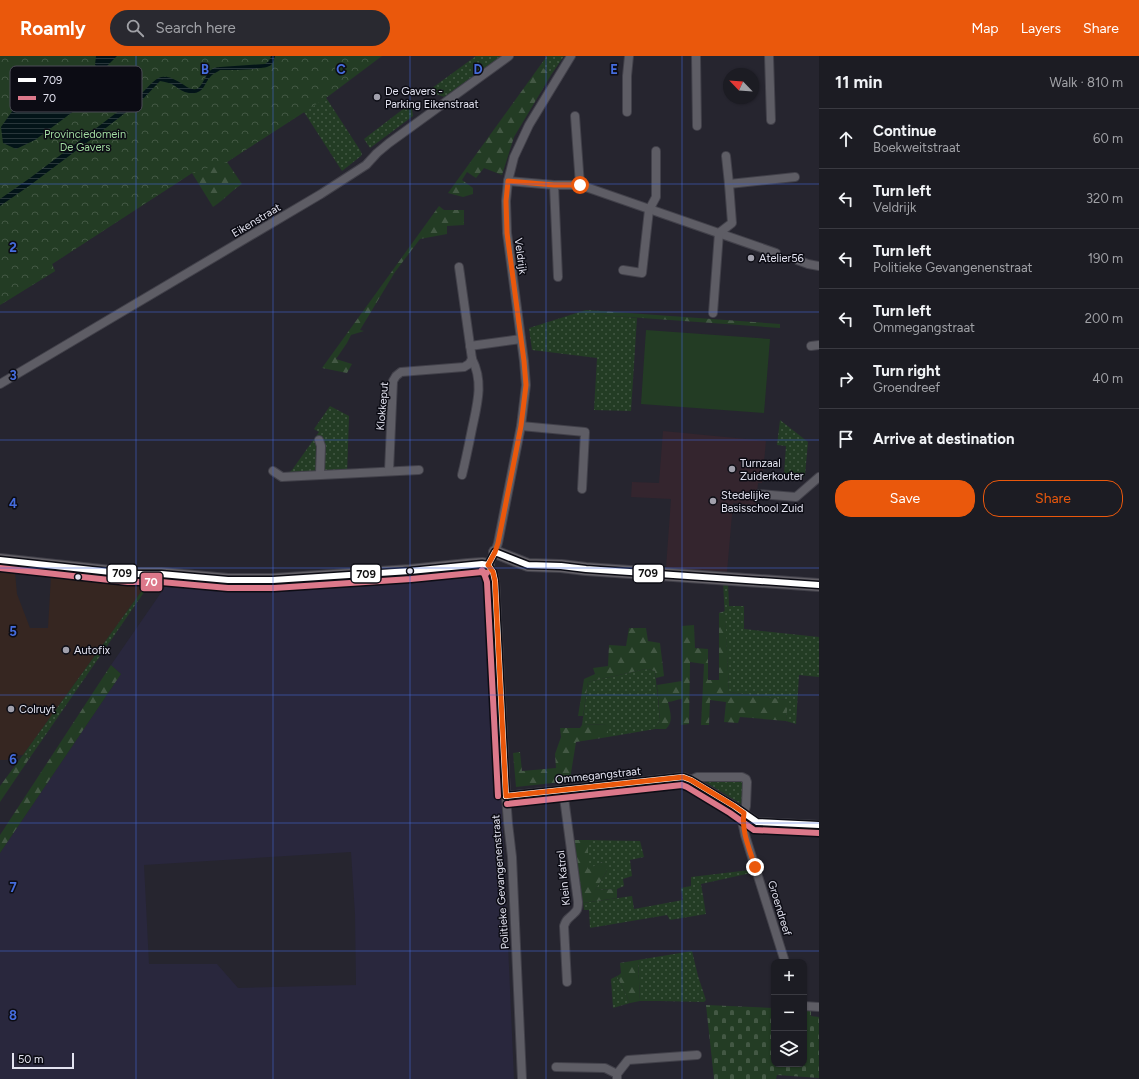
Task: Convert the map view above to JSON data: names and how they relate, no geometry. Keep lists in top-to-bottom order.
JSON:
{
  "streets": {
    "street": [
      "Eikenstraat",
      "Veldrijk",
      "Klokkeput",
      "Ommegangstraat",
      "Klein Katrol",
      "Politieke Gevangenenstraat",
      "Groendreef"
    ]
  },
  "crossings": [
    ["Veldrijk", "Politieke Gevangenenstraat"],
    ["Ommegangstraat", "Klein Katrol"],
    ["Ommegangstraat", "Politieke Gevangenenstraat"],
    ["Ommegangstraat", "Groendreef"]
  ],
  "parks": ["Provinciedomein De Gavers"],
  "places": [
    "De Gavers - Parking Eikenstraat",
    "Atelier56",
    "Turnzaal Zuiderkouter",
    "Stedelijke Basisschool Zuid",
    "Autofix",
    "Colruyt"
  ],
  "lines": ["transit line 709", "transit line 70"],
  "legend": ["709", "70"],
  "scale_bar": "50 m",
  "north": "top left",
  "page": {
    "header": "Roamly",
    "search": "Search here",
    "nav": ["Map", "Layers", "Share"],
    "heading": ["11 min", "Walk · 810 m"],
    "list": [
      ["Continue", "Boekweitstraat", "60 m"],
      ["Turn left", "Veldrijk", "320 m"],
      ["Turn left", "Politieke Gevangenenstraat", "190 m"],
      ["Turn left", "Ommegangstraat", "200 m"],
      ["Turn right", "Groendreef", "40 m"],
      "Arrive at destination"
    ],
    "buttons": ["Save", "Share"],
    "map_buttons": ["+", "−"],
    "scale": "50 m"
  },
  "grid": {
    "columns": [
      "B",
      "C",
      "D",
      "E"
    ],
    "rows": [
      "2",
      "3",
      "4",
      "5",
      "6",
      "7",
      "8"
    ]
  }
}
